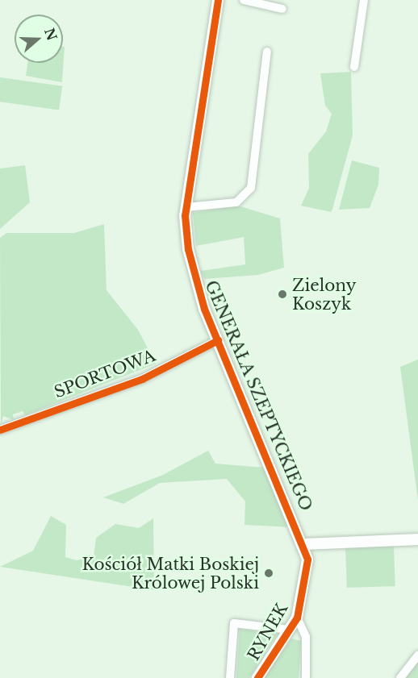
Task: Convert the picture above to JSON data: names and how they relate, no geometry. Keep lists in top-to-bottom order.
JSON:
{
  "streets": {
    "main road": ["GENERAŁA SZEPTYCKIEGO", "RYNEK"],
    "street": ["SPORTOWA"]
  },
  "crossings": [
    ["SPORTOWA", "GENERAŁA SZEPTYCKIEGO"],
    ["GENERAŁA SZEPTYCKIEGO", "RYNEK"]
  ],
  "places": ["Zielony Koszyk", "Kościół Matki Boskiej Królowej Polski"],
  "north": "right"
}
